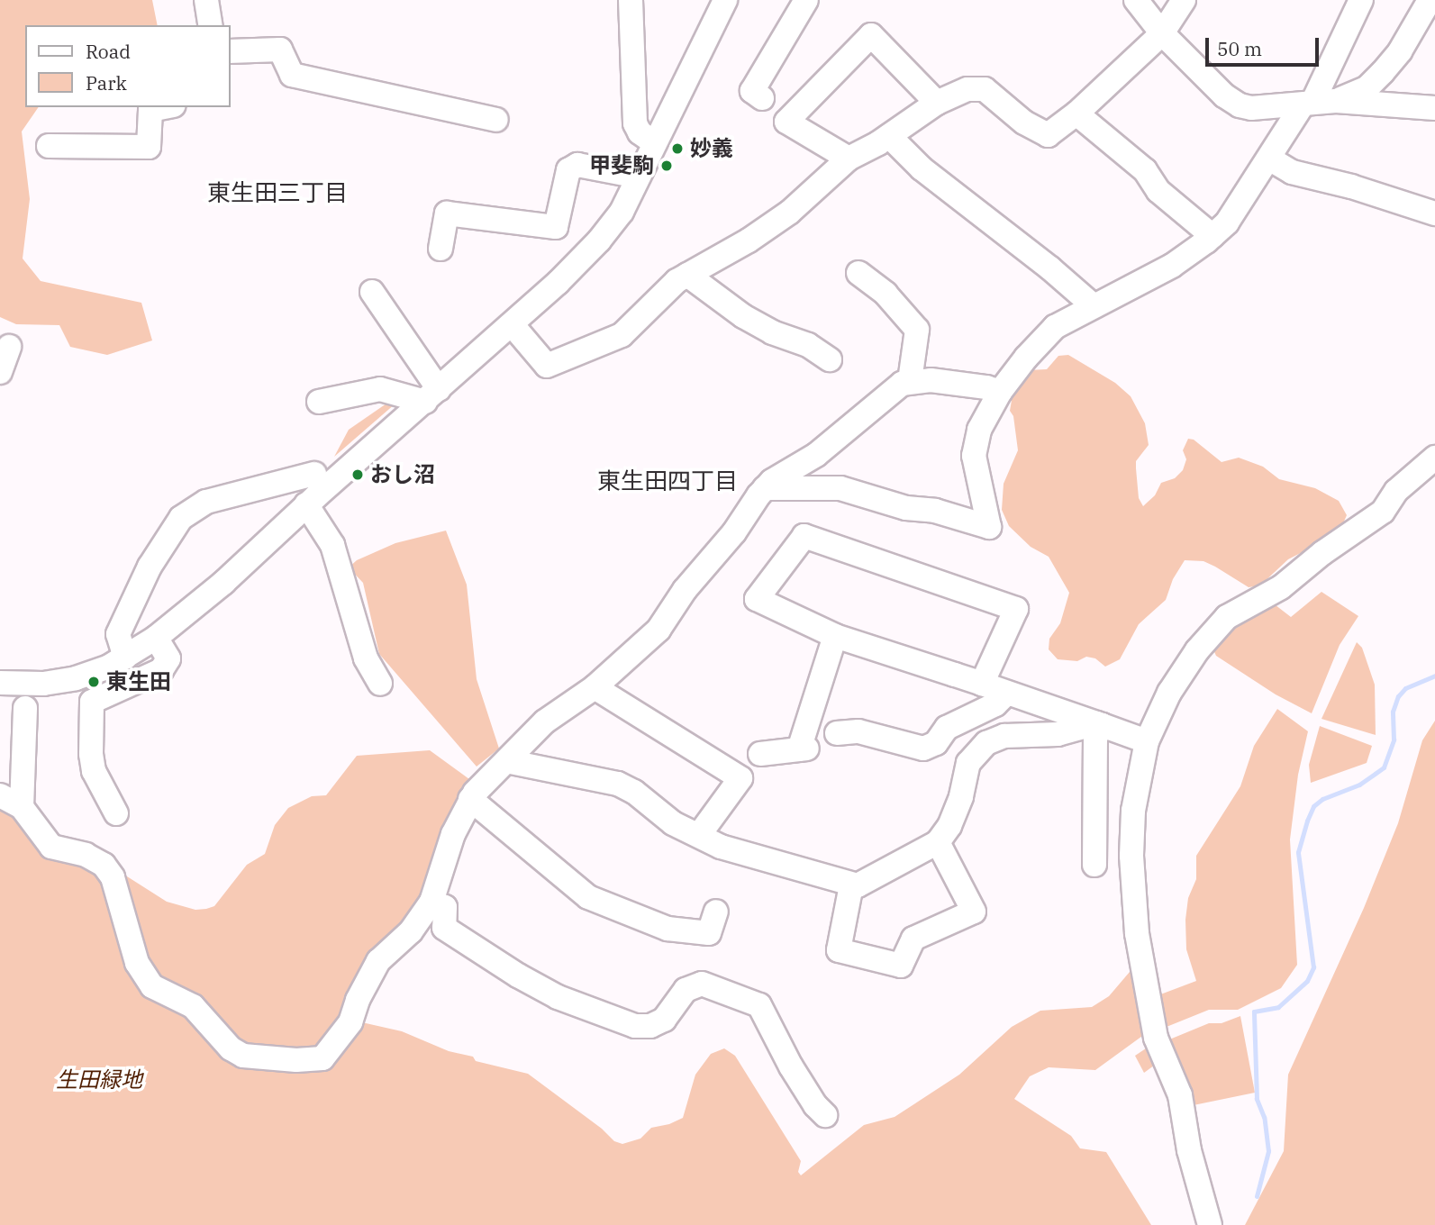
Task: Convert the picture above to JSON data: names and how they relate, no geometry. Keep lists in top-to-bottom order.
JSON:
{
  "districts": ["東生田三丁目", "東生田四丁目"],
  "parks": ["生田緑地"],
  "places": [
    "妙義",
    "甲斐駒",
    "おし沼",
    "東生田"
  ],
  "legend": ["Road", "Park"],
  "scale_bar": "50 m"
}
